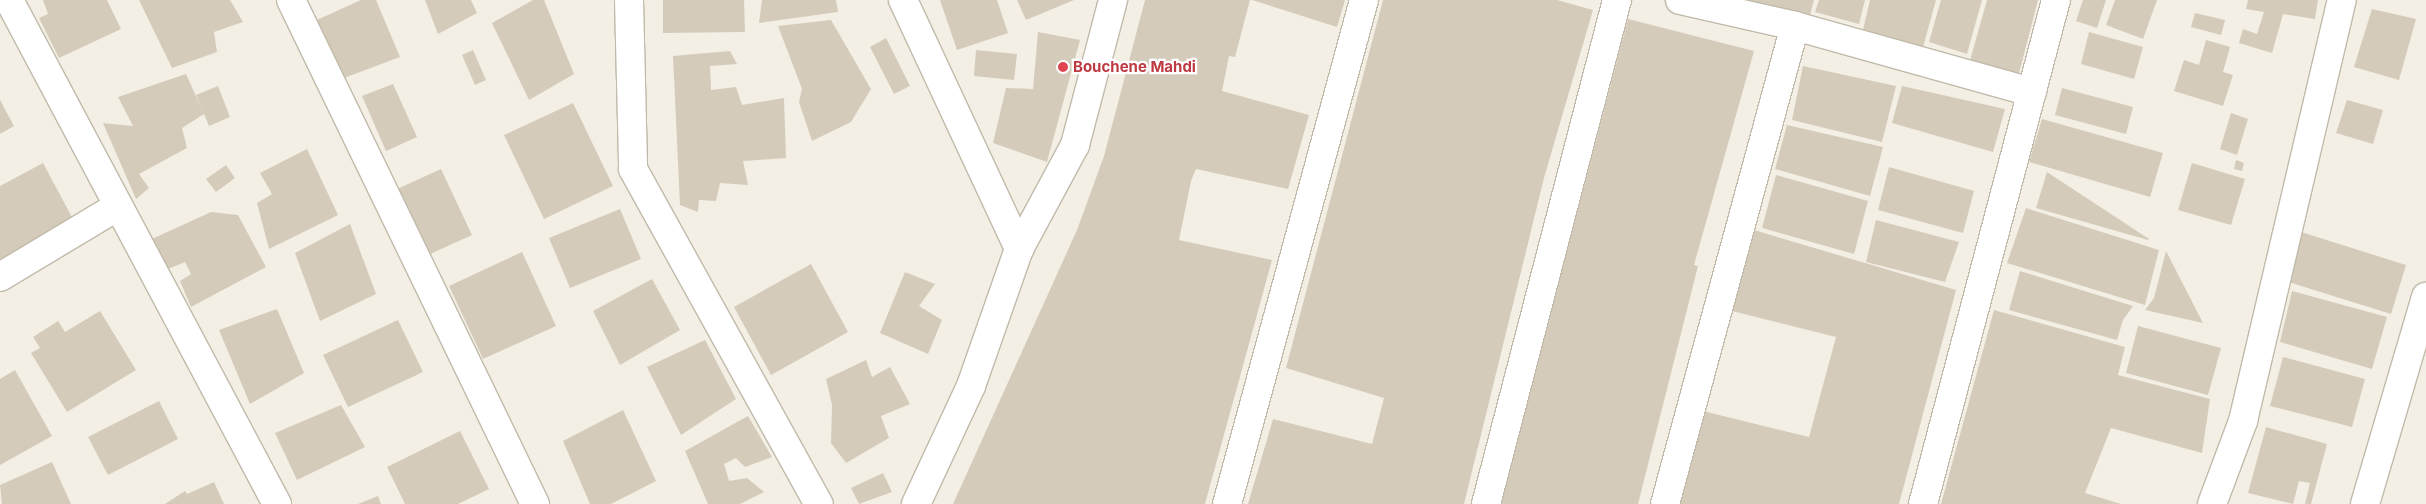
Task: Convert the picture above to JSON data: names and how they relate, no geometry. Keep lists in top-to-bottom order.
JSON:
{
  "places": ["Bouchene Mahdi"]
}
